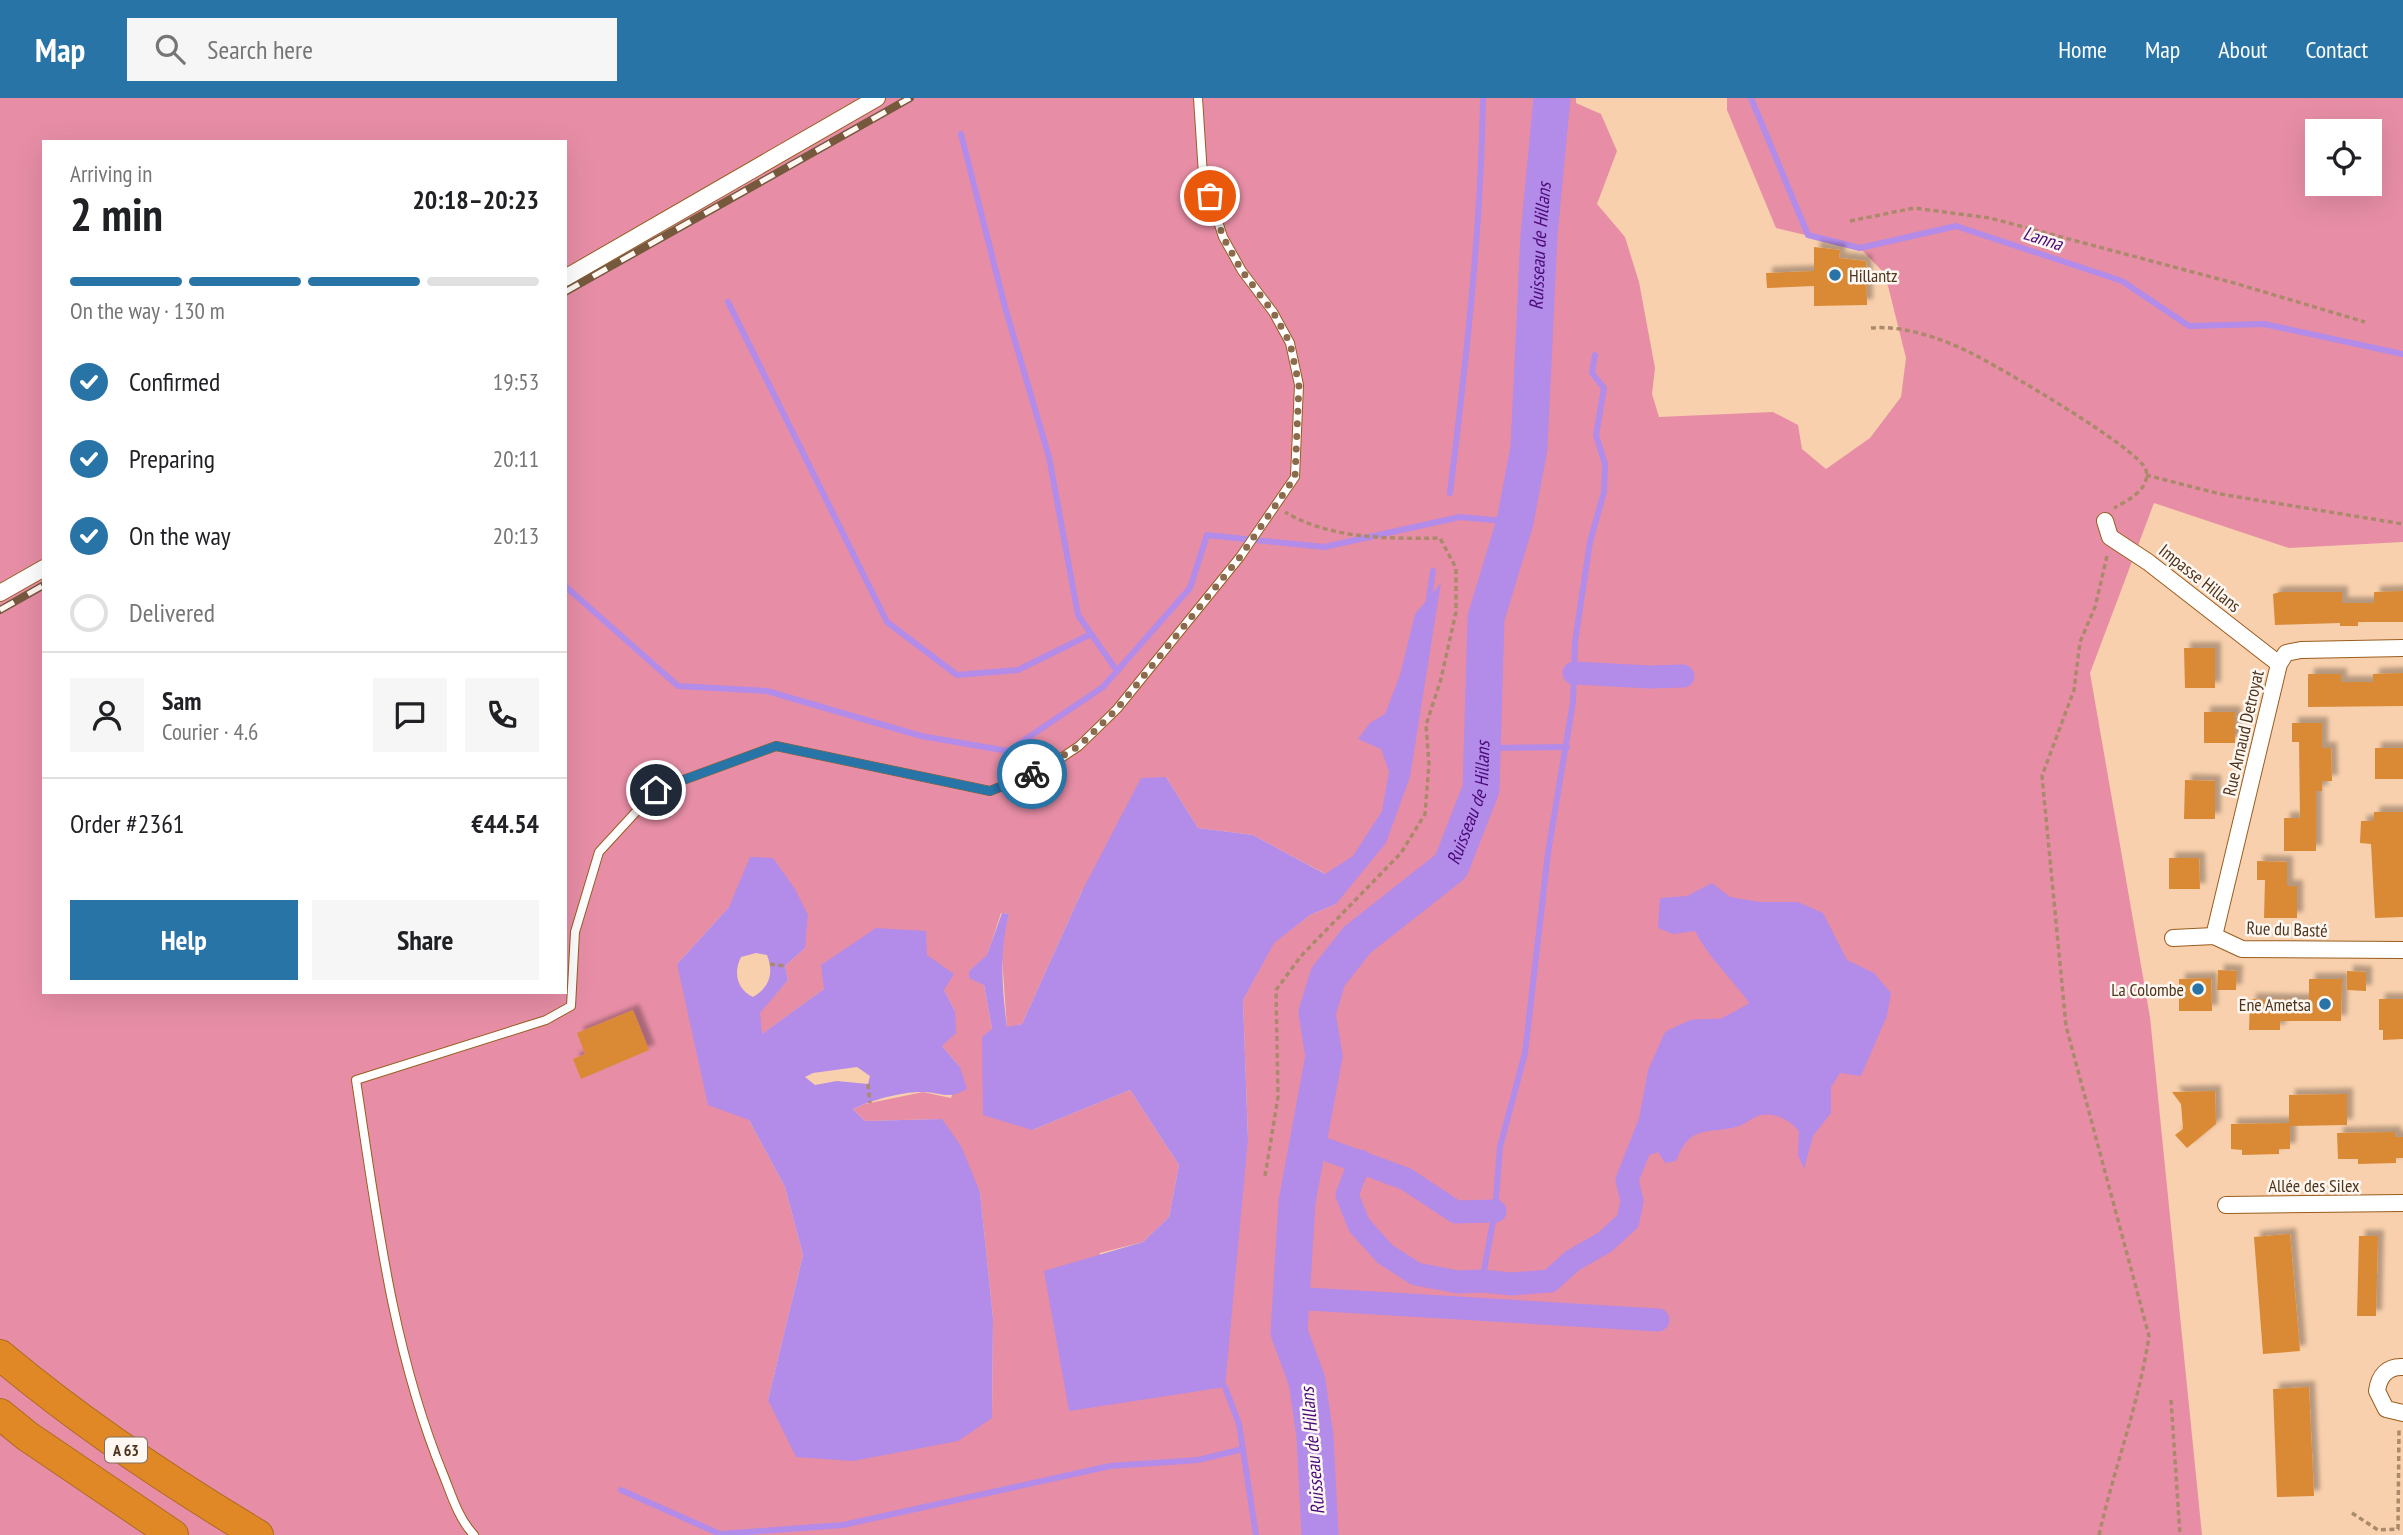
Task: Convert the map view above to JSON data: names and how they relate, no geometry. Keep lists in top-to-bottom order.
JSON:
{
  "streets": {
    "highway": ["A 63"],
    "street": [
      "Impasse Hillans",
      "Rue Arnaud Detroyat",
      "Rue du Basté",
      "Allée des Silex"
    ]
  },
  "crossings": [
    ["Impasse Hillans", "Rue Arnaud Detroyat"],
    ["Rue Arnaud Detroyat", "Rue du Basté"]
  ],
  "water": ["Lanna", "Ruisseau de Hillans"],
  "places": ["Hillantz", "La Colombe", "Ene Ametsa"],
  "page": {
    "header": "Map",
    "search": "Search here",
    "nav": [
      "Home",
      "Map",
      "About",
      "Contact"
    ],
    "heading": ["2 min", "Arriving in", "20:18–20:23"],
    "panel": [
      "Sam",
      "Courier · 4.6",
      "Order #2361",
      "€44.54"
    ],
    "bar": "On the way · 130 m",
    "list": [
      ["Confirmed", "19:53"],
      ["Preparing", "20:11"],
      ["On the way", "20:13"],
      "Delivered"
    ],
    "buttons": ["Help", "Share"]
  }
}
